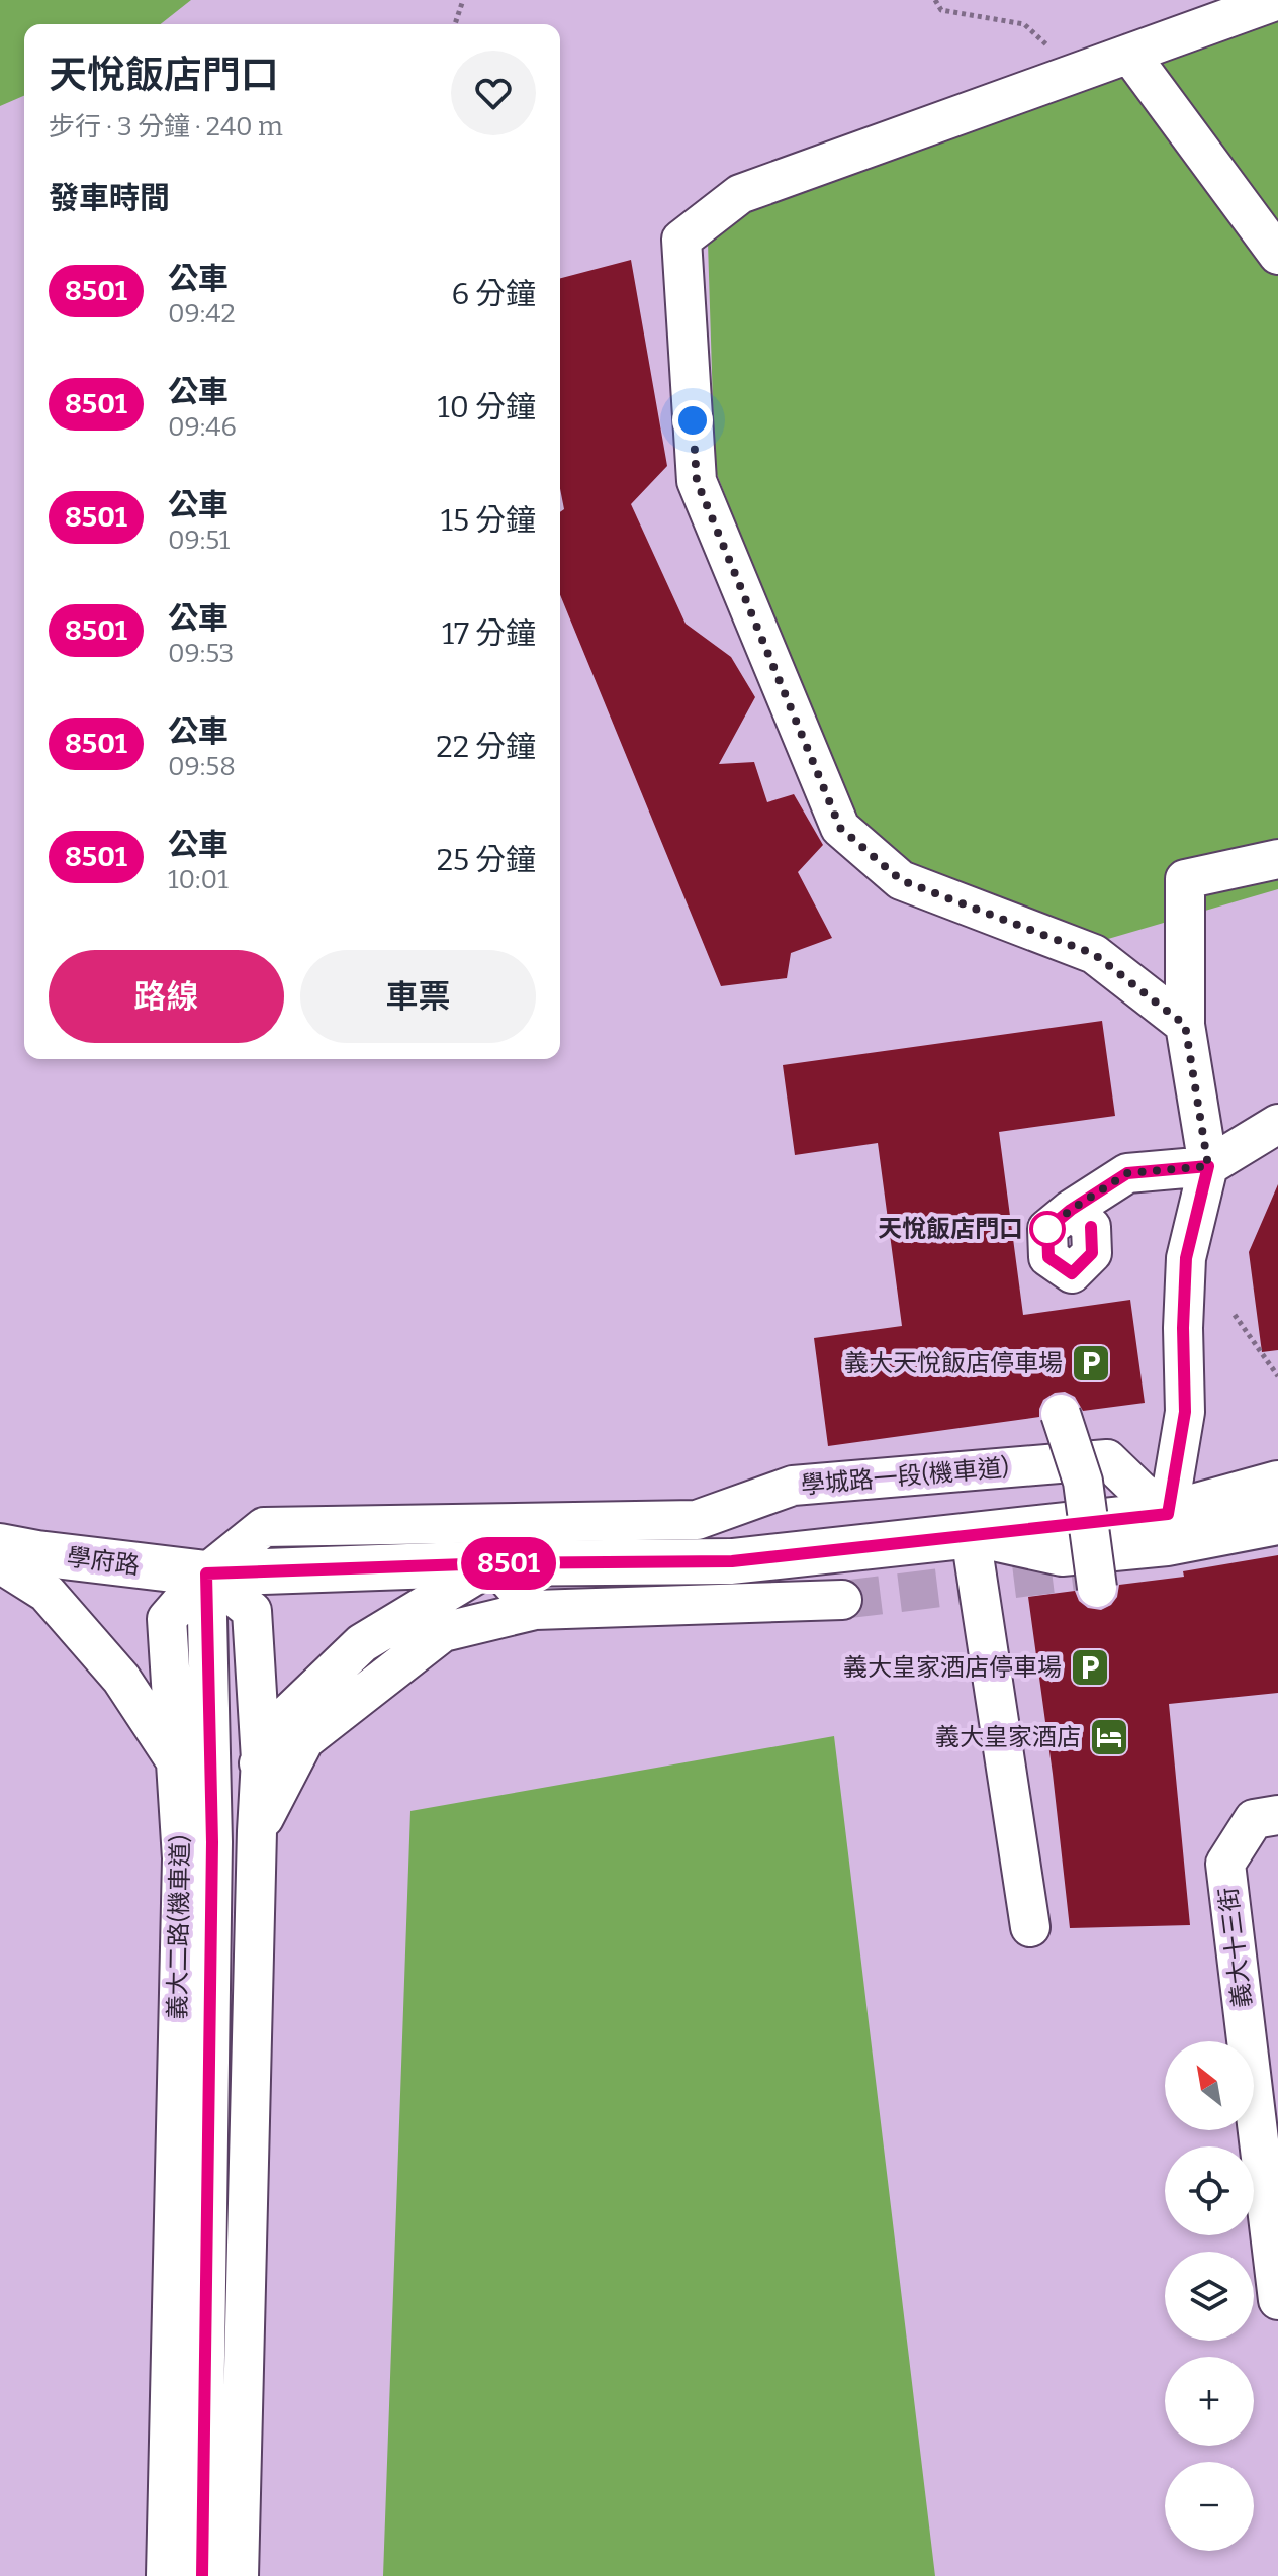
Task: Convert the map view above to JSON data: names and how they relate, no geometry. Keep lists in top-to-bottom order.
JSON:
{
  "streets": {
    "main road": ["學府路"],
    "street": ["學城路一段(機車道)", "義大二路(機車道)", "義大十三街"]
  },
  "crossings": [
    ["學城路一段(機車道)", "學府路"],
    ["學城路一段(機車道)", "義大二路(機車道)"],
    ["學府路", "義大二路(機車道)"]
  ],
  "places": {
    "other": ["天悅飯店門口"],
    "parking": ["義大天悅飯店停車場", "義大皇家酒店停車場"],
    "hotel": ["義大皇家酒店"]
  },
  "lines": ["bus line 8501"],
  "north": "top left",
  "page": {
    "on_map": "8501",
    "heading": [
      ["天悅飯店門口", "步行 · 3 分鐘 · 240 m"],
      "發車時間"
    ],
    "list": [
      {
        "mark": "8501",
        "name": "公車",
        "note": "09:42",
        "value": "6 分鐘"
      },
      {
        "mark": "8501",
        "name": "公車",
        "note": "09:46",
        "value": "10 分鐘"
      },
      {
        "mark": "8501",
        "name": "公車",
        "note": "09:51",
        "value": "15 分鐘"
      },
      {
        "mark": "8501",
        "name": "公車",
        "note": "09:53",
        "value": "17 分鐘"
      },
      {
        "mark": "8501",
        "name": "公車",
        "note": "09:58",
        "value": "22 分鐘"
      },
      {
        "mark": "8501",
        "name": "公車",
        "note": "10:01",
        "value": "25 分鐘"
      }
    ],
    "buttons": ["路線", "車票"],
    "map_buttons": ["+", "−"]
  }
}
